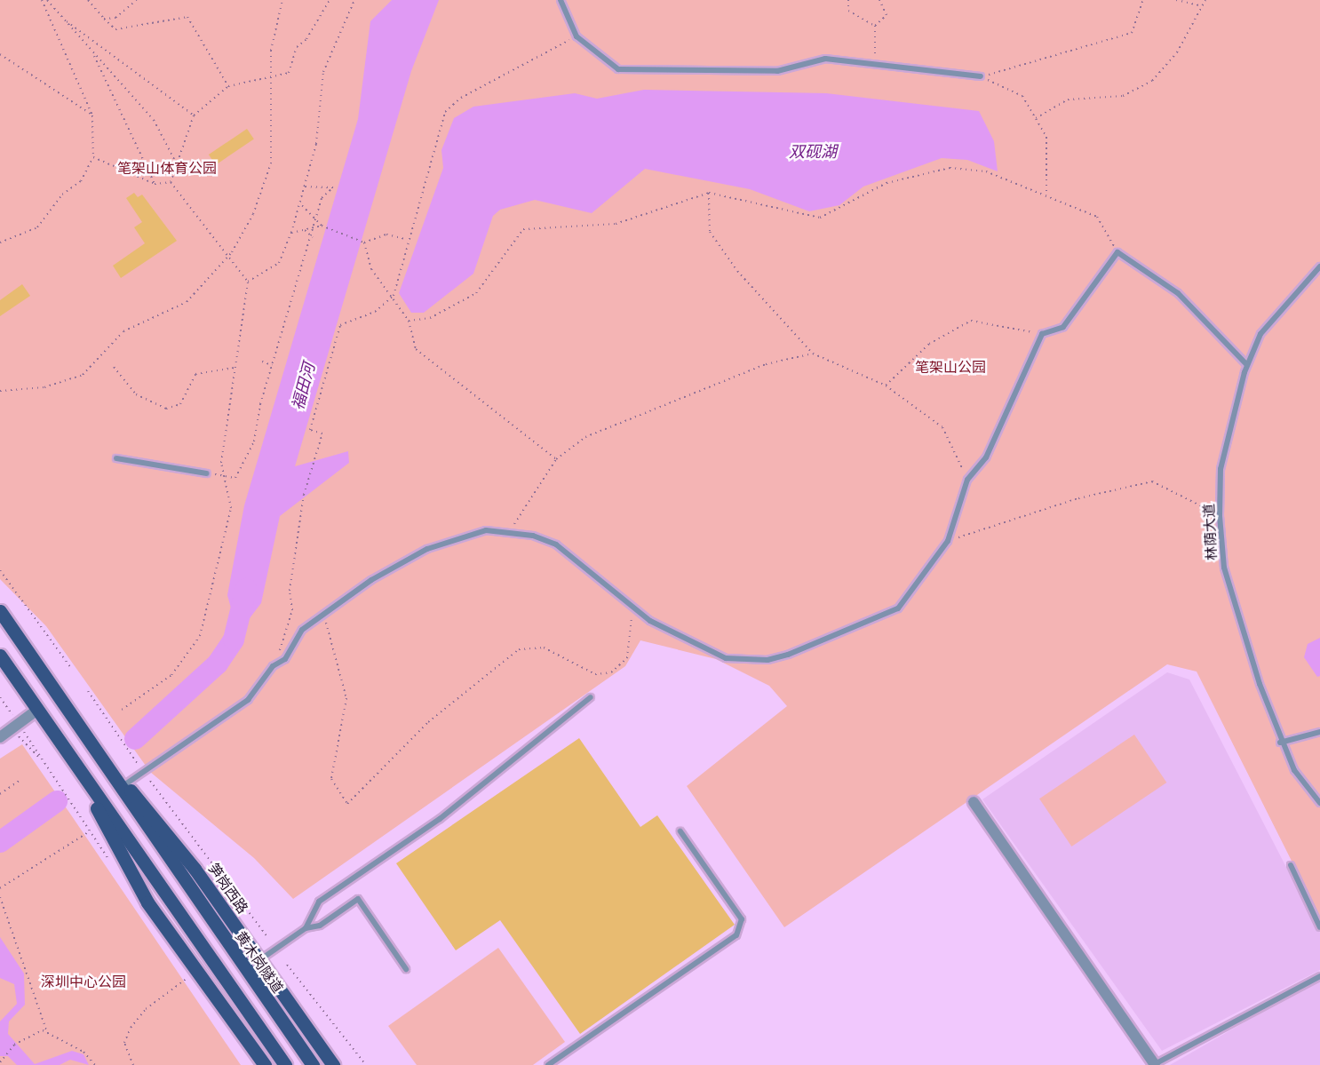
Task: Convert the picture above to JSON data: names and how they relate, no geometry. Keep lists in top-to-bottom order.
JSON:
{
  "streets": {
    "main road": ["笋岗西路", "黄木岗隧道"],
    "lane": ["林荫大道"]
  },
  "crossings": [
    ["笋岗西路", "黄木岗隧道"]
  ],
  "water": ["双砚湖", "福田河"],
  "parks": ["笔架山体育公园", "笔架山公园", "深圳中心公园"]
}
